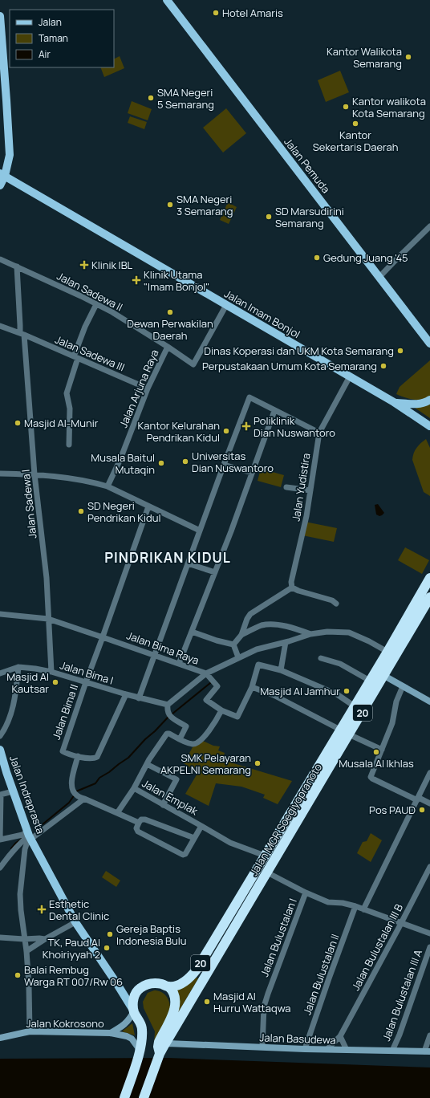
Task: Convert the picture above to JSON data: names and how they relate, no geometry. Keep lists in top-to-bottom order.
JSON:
{
  "streets": {
    "highway": ["20", "Jalan MGR Soegiyopranoto"],
    "main road": ["Jalan Pemuda", "Jalan Imam Bonjol", "Jalan Indraprasta"],
    "street": [
      "Jalan Sadewa II",
      "Jalan Sadewa III",
      "Jalan Arjuna Raya",
      "Jalan Yudistira",
      "Jalan Sadewa I",
      "Jalan Bima Raya",
      "Jalan Bima I",
      "Jalan Bima II",
      "Jalan Emplak",
      "Jalan Bulustalan I",
      "Jalan Bulustalan III B",
      "Jalan Bulustalan II",
      "Jalan Bulustalan III A",
      "Jalan Kokrosono",
      "Jalan Basudewa"
    ]
  },
  "crossings": [
    ["Jalan Sadewa II", "Jalan Arjuna Raya"],
    ["Jalan Sadewa II", "Jalan Sadewa I"],
    ["Jalan Imam Bonjol", "Jalan Arjuna Raya"],
    ["Jalan Imam Bonjol", "Jalan Yudistira"],
    ["Jalan Sadewa III", "Jalan Arjuna Raya"],
    ["Jalan Sadewa III", "Jalan Sadewa I"],
    ["Jalan Sadewa I", "Jalan Bima Raya"],
    ["Jalan Sadewa I", "Jalan Bima I"],
    ["Jalan Bima Raya", "Jalan MGR Soegiyopranoto"],
    ["Jalan Bima I", "Jalan Bima II"],
    ["Jalan Indraprasta", "Jalan MGR Soegiyopranoto"],
    ["Jalan Indraprasta", "Jalan Kokrosono"],
    ["Jalan Emplak", "Jalan MGR Soegiyopranoto"],
    ["Jalan MGR Soegiyopranoto", "Jalan Kokrosono"],
    ["Jalan MGR Soegiyopranoto", "Jalan Basudewa"],
    ["Jalan Bulustalan I", "Jalan Basudewa"],
    ["Jalan Bulustalan III B", "Jalan Basudewa"],
    ["Jalan Bulustalan II", "Jalan Basudewa"],
    ["Jalan Bulustalan III A", "Jalan Basudewa"]
  ],
  "districts": ["PINDRIKAN KIDUL"],
  "places": {
    "other": [
      "Hotel Amaris",
      "Kantor Walikota Semarang",
      "SMA Negeri 5 Semarang",
      "Kantor walikota Kota Semarang",
      "Kantor Sekertaris Daerah",
      "SMA Negeri 3 Semarang",
      "SD Marsudirini Semarang",
      "Gedung Juang '45",
      "Dewan Perwakilan Daerah",
      "Dinas Koperasi dan UKM Kota Semarang",
      "Perpustakaan Umum Kota Semarang",
      "Masjid Al-Munir",
      "Kantor Kelurahan Pendrikan Kidul",
      "Universitas Dian Nuswantoro",
      "Musala Baitul Mutaqin",
      "SD Negeri Pendrikan Kidul",
      "Masjid Al Kautsar",
      "Masjid Al Jamhur",
      "Musala Al Ikhlas",
      "SMK Pelayaran AKPELNI Semarang",
      "Pos PAUD",
      "Gereja Baptis Indonesia Bulu",
      "TK, Paud Al Khoiriyyah 2",
      "Balai Rembug Warga RT 007/Rw 06",
      "Masjid Al Hurru Wattaqwa"
    ],
    "health": [
      "Klinik IBL",
      "Klinik Utama \"Imam Bonjol\"",
      "Poliklinik Dian Nuswantoro",
      "Esthetic Dental Clinic"
    ]
  },
  "legend": ["Jalan", "Taman", "Air"]
}
